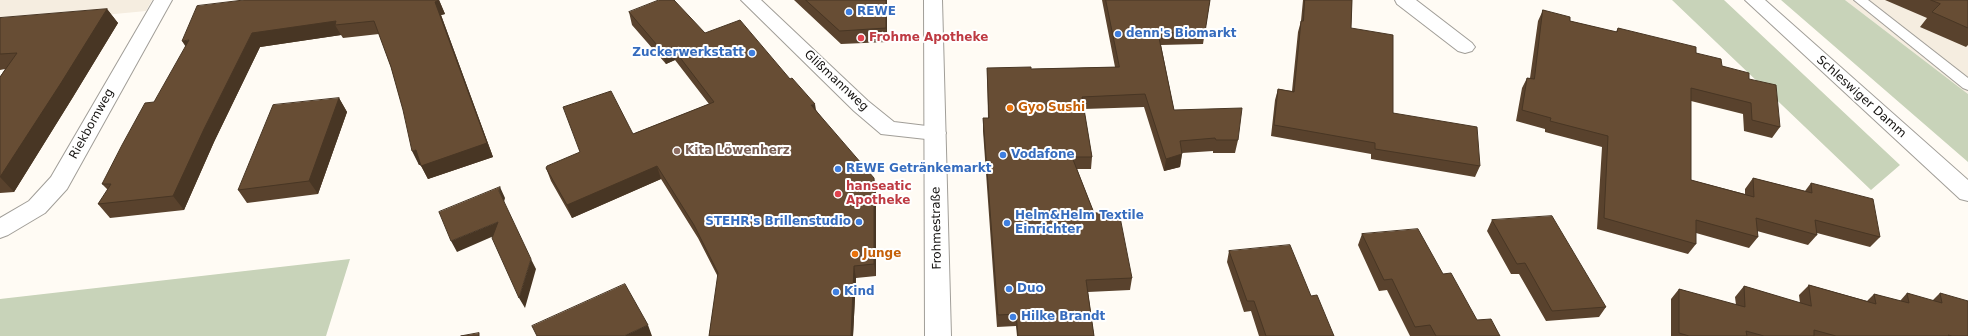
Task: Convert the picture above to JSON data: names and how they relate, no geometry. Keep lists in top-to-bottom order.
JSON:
{
  "streets": {
    "street": [
      "Glißmannweg",
      "Schleswiger Damm",
      "Riekbornweg",
      "Frohmestraße"
    ]
  },
  "crossings": [
    ["Glißmannweg", "Frohmestraße"]
  ],
  "places": [
    "REWE",
    "denn's Biomarkt",
    "Frohme Apotheke",
    "Zuckerwerkstatt",
    "Gyo Sushi",
    "Kita Löwenherz",
    "Vodafone",
    "REWE Getränkemarkt",
    "hanseatic Apotheke",
    "STEHR's Brillenstudio",
    "Helm&Helm Textile Einrichter",
    "Junge",
    "Duo",
    "Kind",
    "Hilke Brandt"
  ]
}
